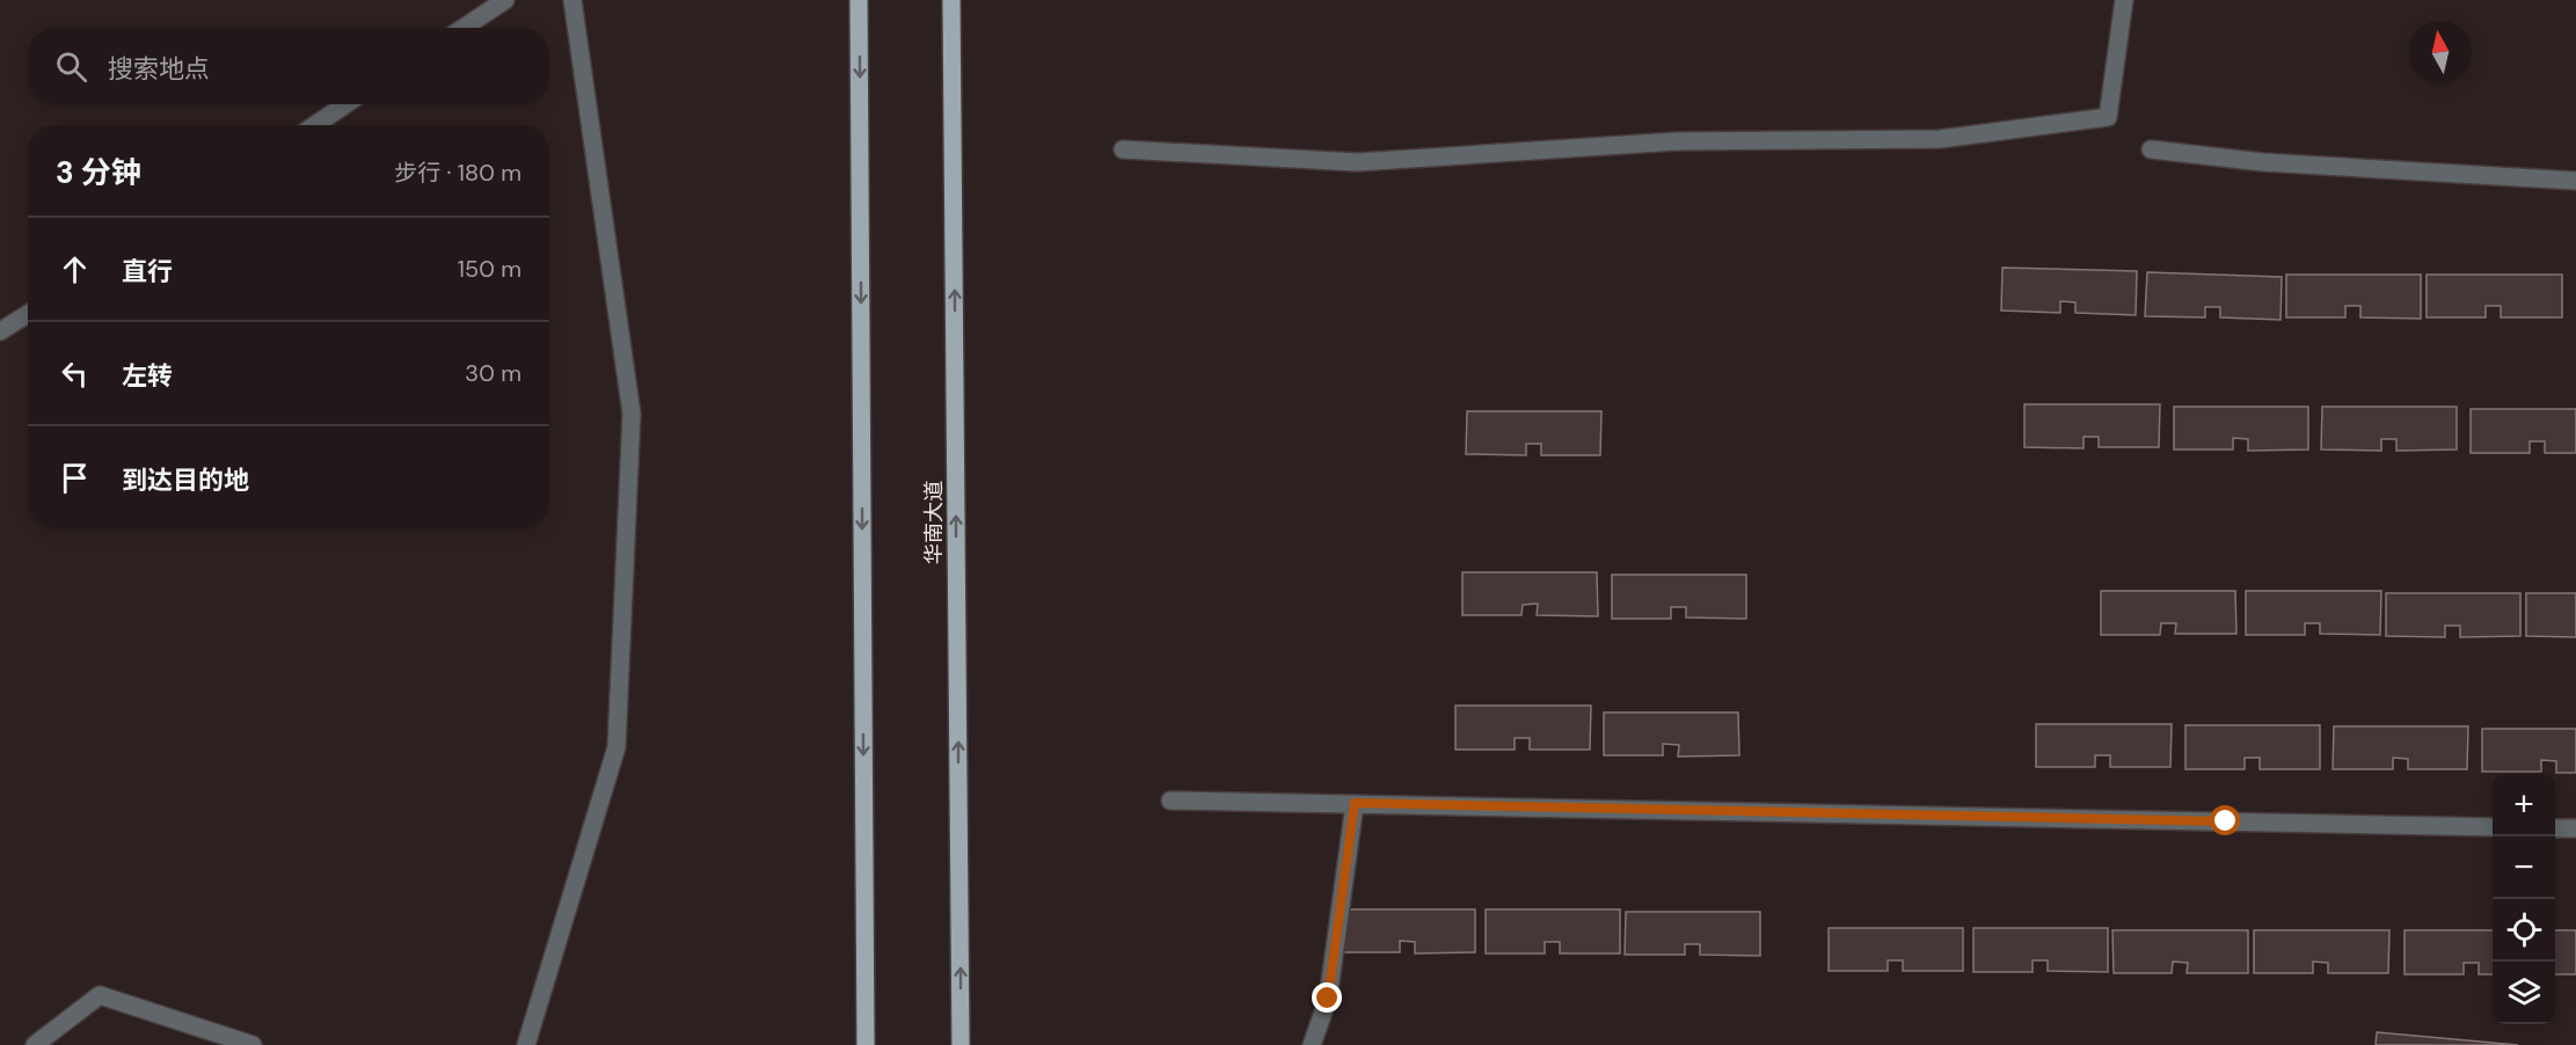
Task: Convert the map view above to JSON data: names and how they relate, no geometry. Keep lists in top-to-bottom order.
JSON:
{
  "streets": {
    "main road": ["华南大道"]
  },
  "north": "top",
  "page": {
    "search": "搜索地点",
    "heading": ["3 分钟", "步行 · 180 m"],
    "list": [
      ["直行", "150 m"],
      ["左转", "30 m"],
      "到达目的地"
    ],
    "map_buttons": ["+", "−"]
  }
}
